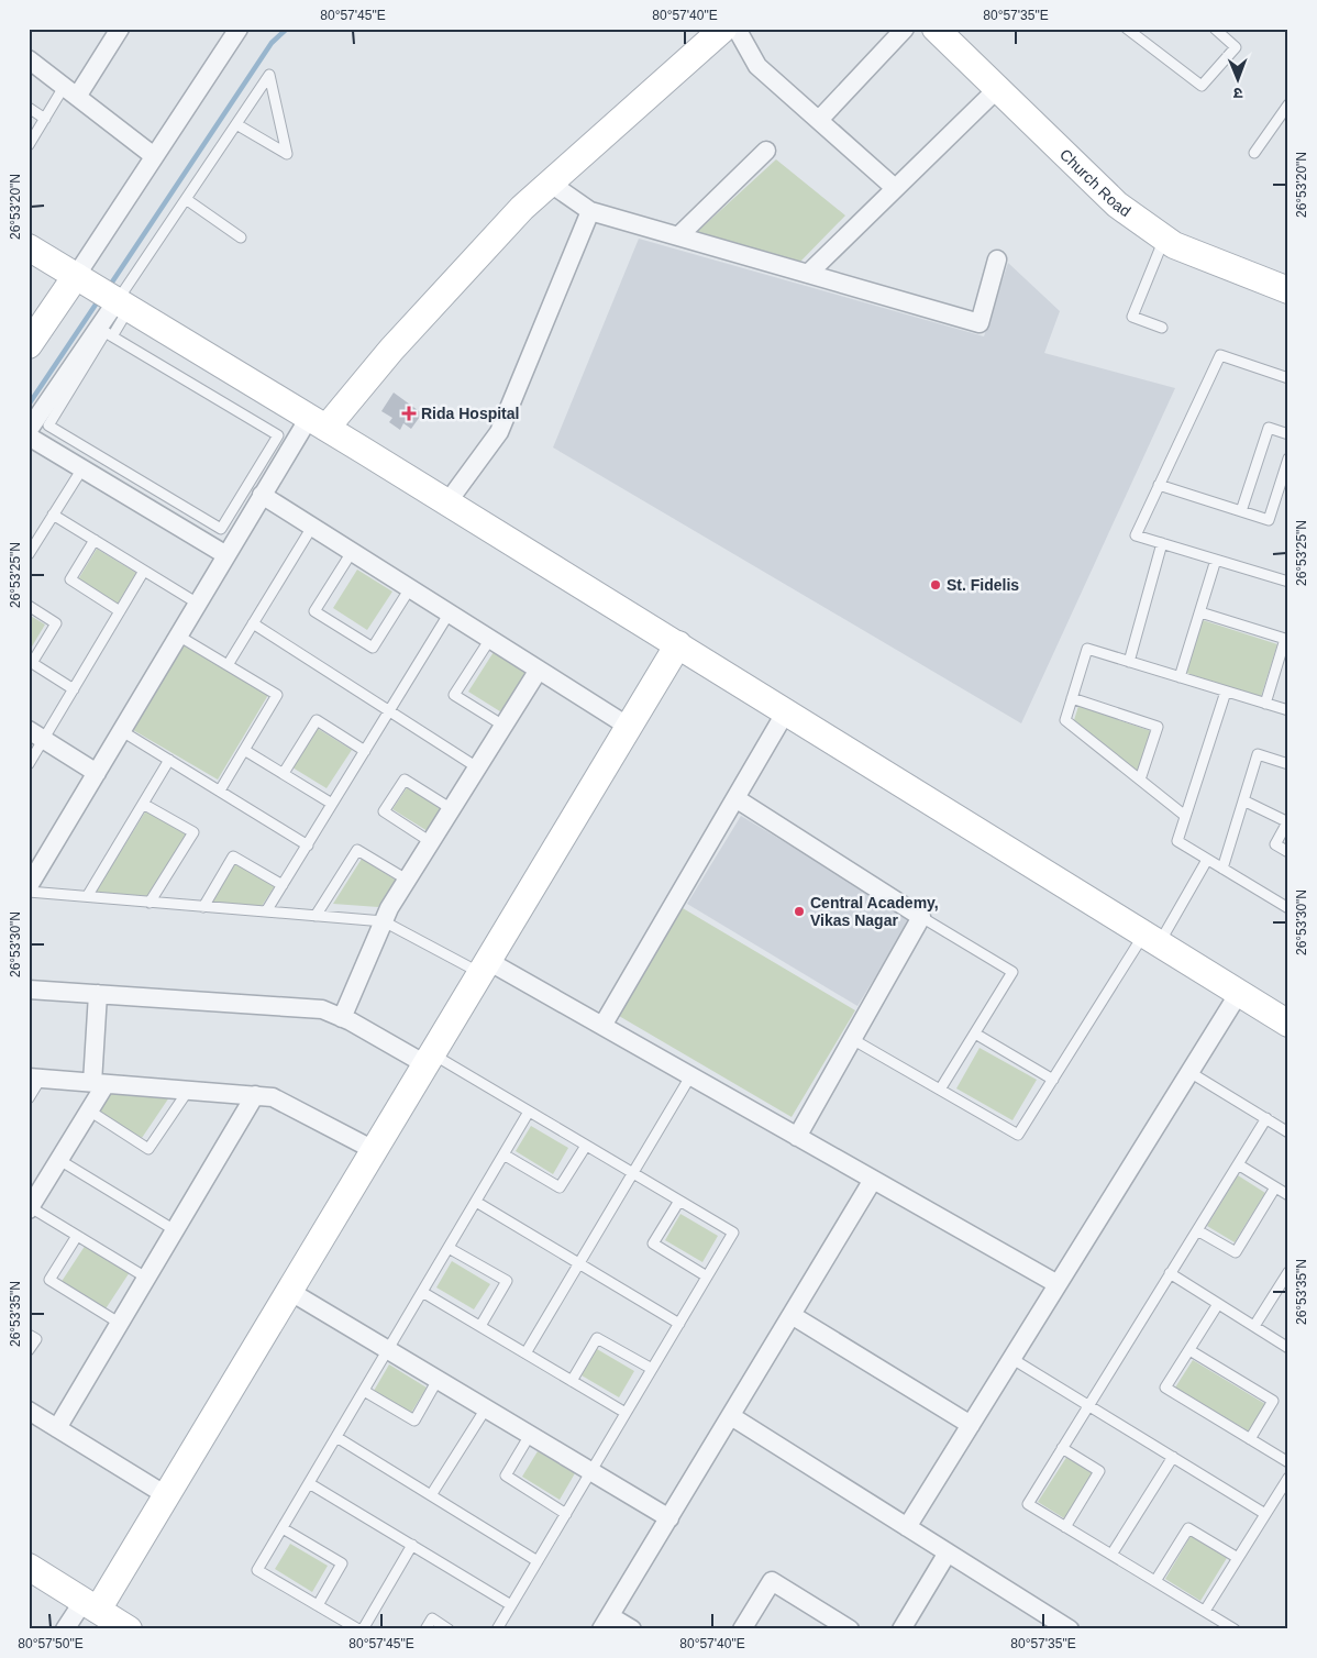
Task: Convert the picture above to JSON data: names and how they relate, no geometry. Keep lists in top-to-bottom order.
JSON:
{
  "streets": {
    "street": ["Church Road"]
  },
  "places": {
    "health": ["Rida Hospital"],
    "other": ["St. Fidelis", "Central Academy, Vikas Nagar"]
  },
  "north": "bottom",
  "coordinates": [
    "80°57'45\"E",
    "80°57'40\"E",
    "80°57'35\"E",
    "26°53'20\"N",
    "26°53'25\"N",
    "26°53'30\"N",
    "26°53'35\"N",
    "80°57'50\"E"
  ]
}
